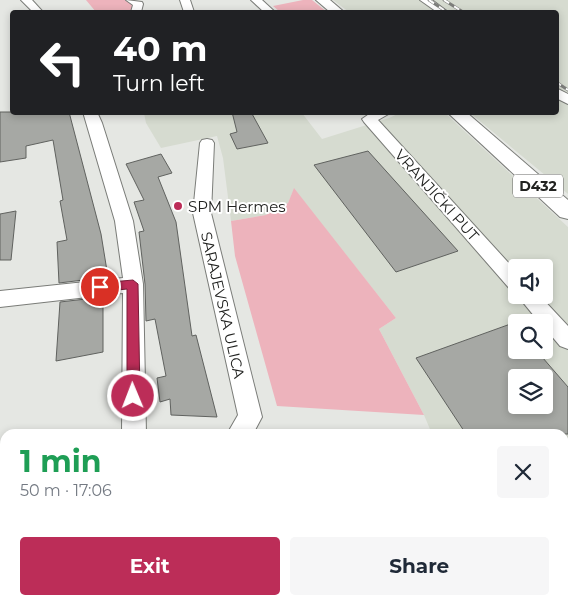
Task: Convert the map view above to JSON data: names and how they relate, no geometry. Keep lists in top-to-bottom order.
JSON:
{
  "streets": {
    "main road": ["D432"],
    "street": ["VRANJIČKI PUT", "SARAJEVSKA ULICA"]
  },
  "places": ["SPM Hermes"],
  "page": {
    "turn": ["40 m", "Turn left"],
    "heading": ["1 min", "50 m · 17:06"],
    "buttons": ["Exit", "Share"]
  }
}
